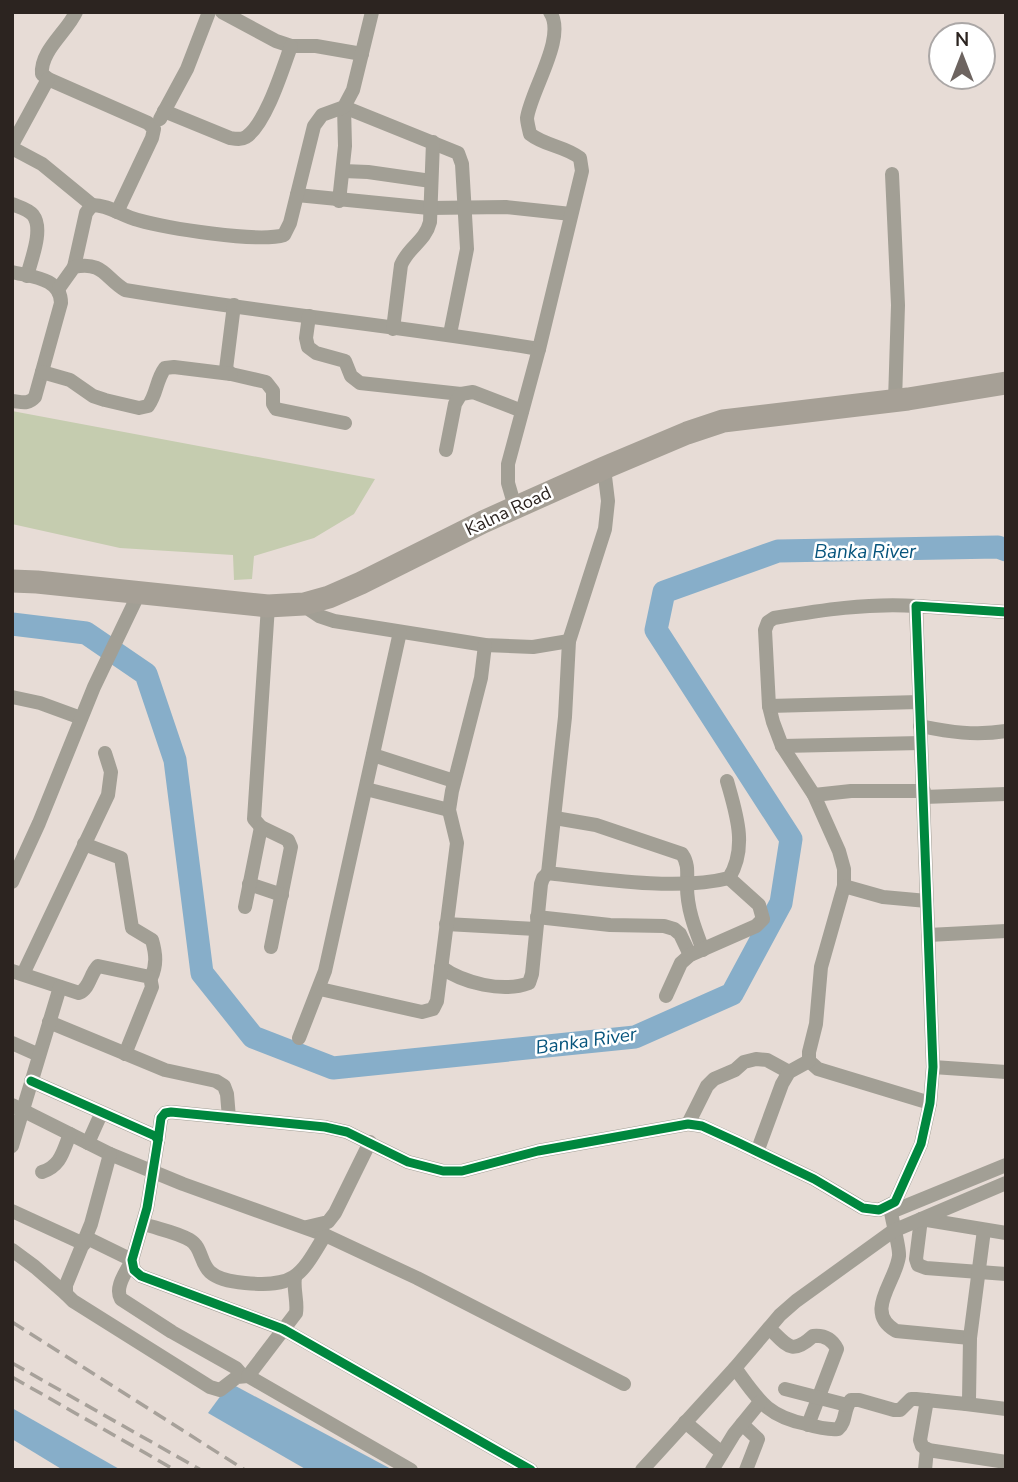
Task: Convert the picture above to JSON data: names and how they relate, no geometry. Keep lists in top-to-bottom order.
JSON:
{
  "streets": {
    "main road": ["Kalna Road"]
  },
  "water": ["Banka River"],
  "north": "top"
}
